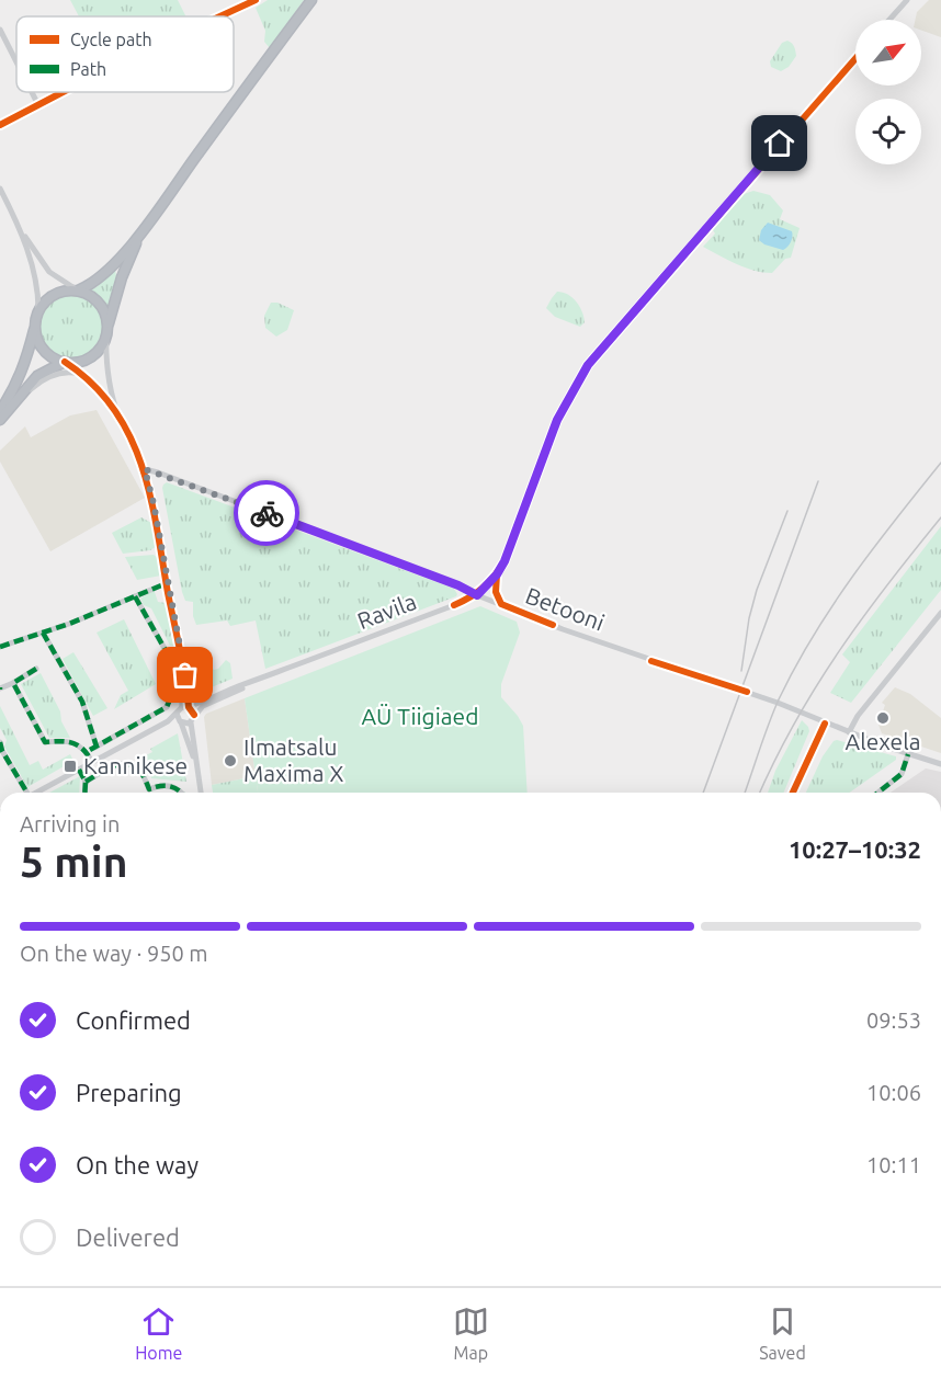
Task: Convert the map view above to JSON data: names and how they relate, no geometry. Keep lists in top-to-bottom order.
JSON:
{
  "streets": {
    "street": ["Betooni", "Ravila"]
  },
  "crossings": [
    ["Betooni", "Ravila"]
  ],
  "parks": ["AÜ Tiigiaed"],
  "places": {
    "other": ["Alexela", "Ilmatsalu Maxima X"],
    "transit": ["Kannikese"]
  },
  "legend": ["Cycle path", "Path"],
  "north": "top right",
  "page": {
    "heading": ["5 min", "Arriving in", "10:27–10:32"],
    "bar": "On the way · 950 m",
    "list": [
      ["Confirmed", "09:53"],
      ["Preparing", "10:06"],
      ["On the way", "10:11"],
      "Delivered"
    ],
    "tabs": ["Home", "Map", "Saved"]
  }
}
